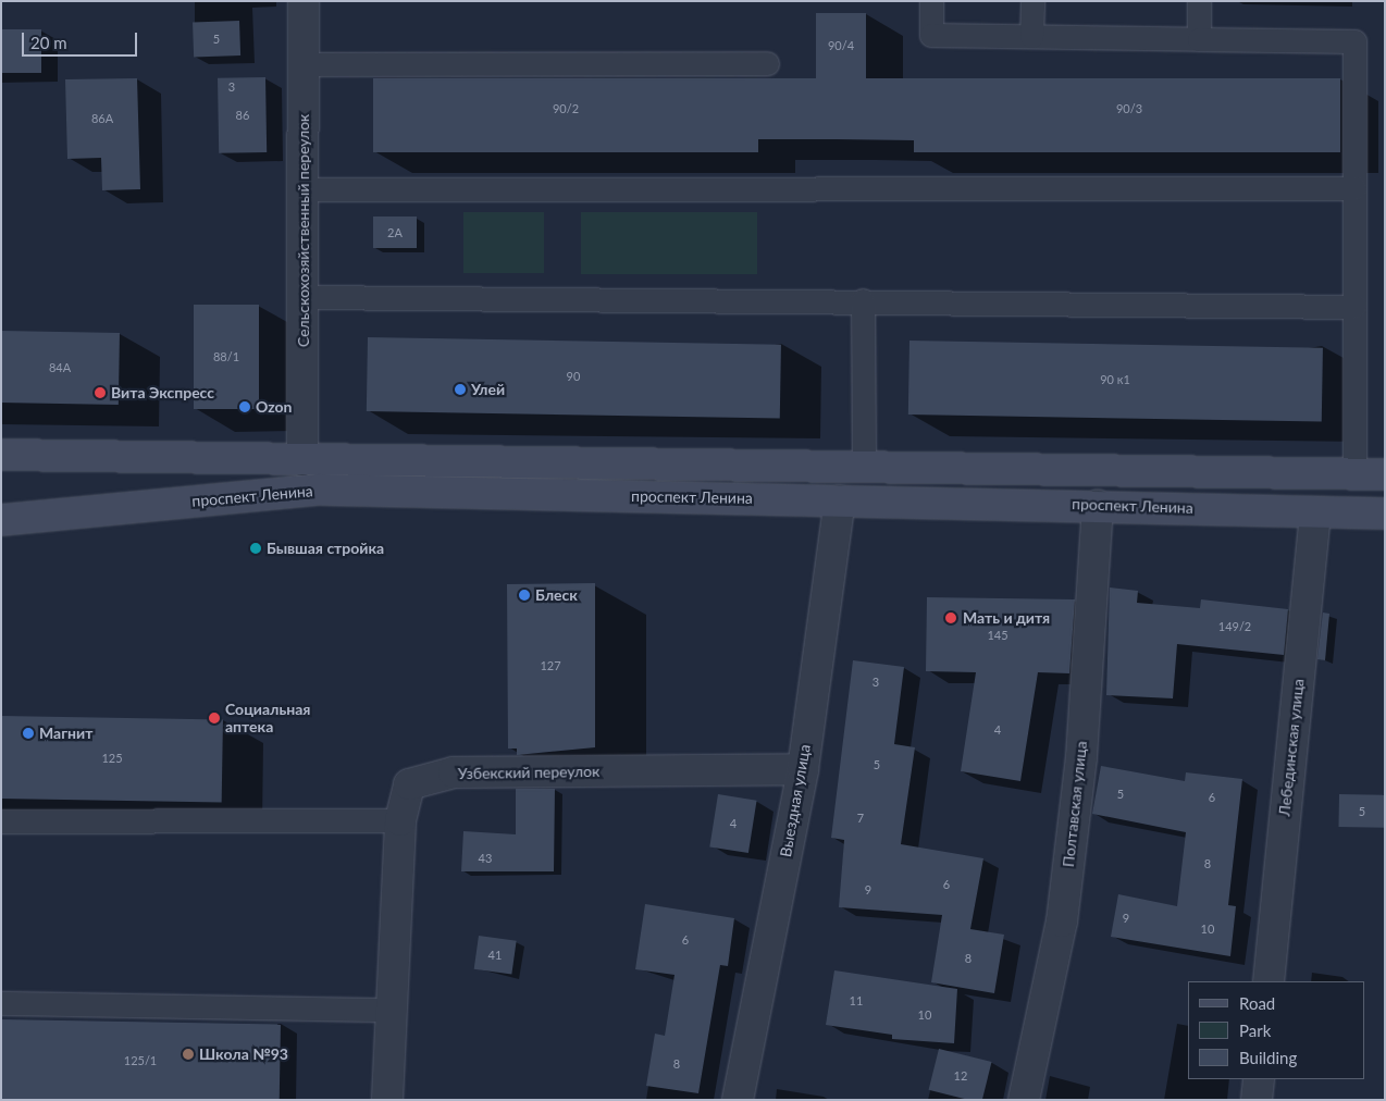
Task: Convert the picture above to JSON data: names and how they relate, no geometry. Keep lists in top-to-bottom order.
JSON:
{
  "streets": {
    "main road": ["проспект Ленина"],
    "street": [
      "Сельскохозяйственный переулок",
      "Лебединская улица",
      "Узбекский переулок",
      "Выездная улица",
      "Полтавская улица"
    ]
  },
  "crossings": [
    ["Сельскохозяйственный переулок", "проспект Ленина"],
    ["проспект Ленина", "Лебединская улица"],
    ["проспект Ленина", "Выездная улица"],
    ["проспект Ленина", "Полтавская улица"],
    ["Узбекский переулок", "Выездная улица"]
  ],
  "places": [
    "Улей",
    "Вита Экспресс",
    "Ozon",
    "Бывшая стройка",
    "Блеск",
    "Мать и дитя",
    "Социальная аптека",
    "Магнит",
    "Школа №93"
  ],
  "house_numbers": [
    "5",
    "90/4",
    "3",
    "90/2",
    "90/3",
    "86",
    "86А",
    "2А",
    "88/1",
    "84А",
    "90",
    "90 к1",
    "149/2",
    "145",
    "127",
    "3",
    "4",
    "125",
    "5",
    "5",
    "6",
    "5",
    "7",
    "4",
    "43",
    "8",
    "6",
    "9",
    "9",
    "10",
    "6",
    "41",
    "8",
    "11",
    "10",
    "125/1",
    "8",
    "12"
  ],
  "legend": ["Road", "Park", "Building"],
  "scale_bar": "20 m"
}
